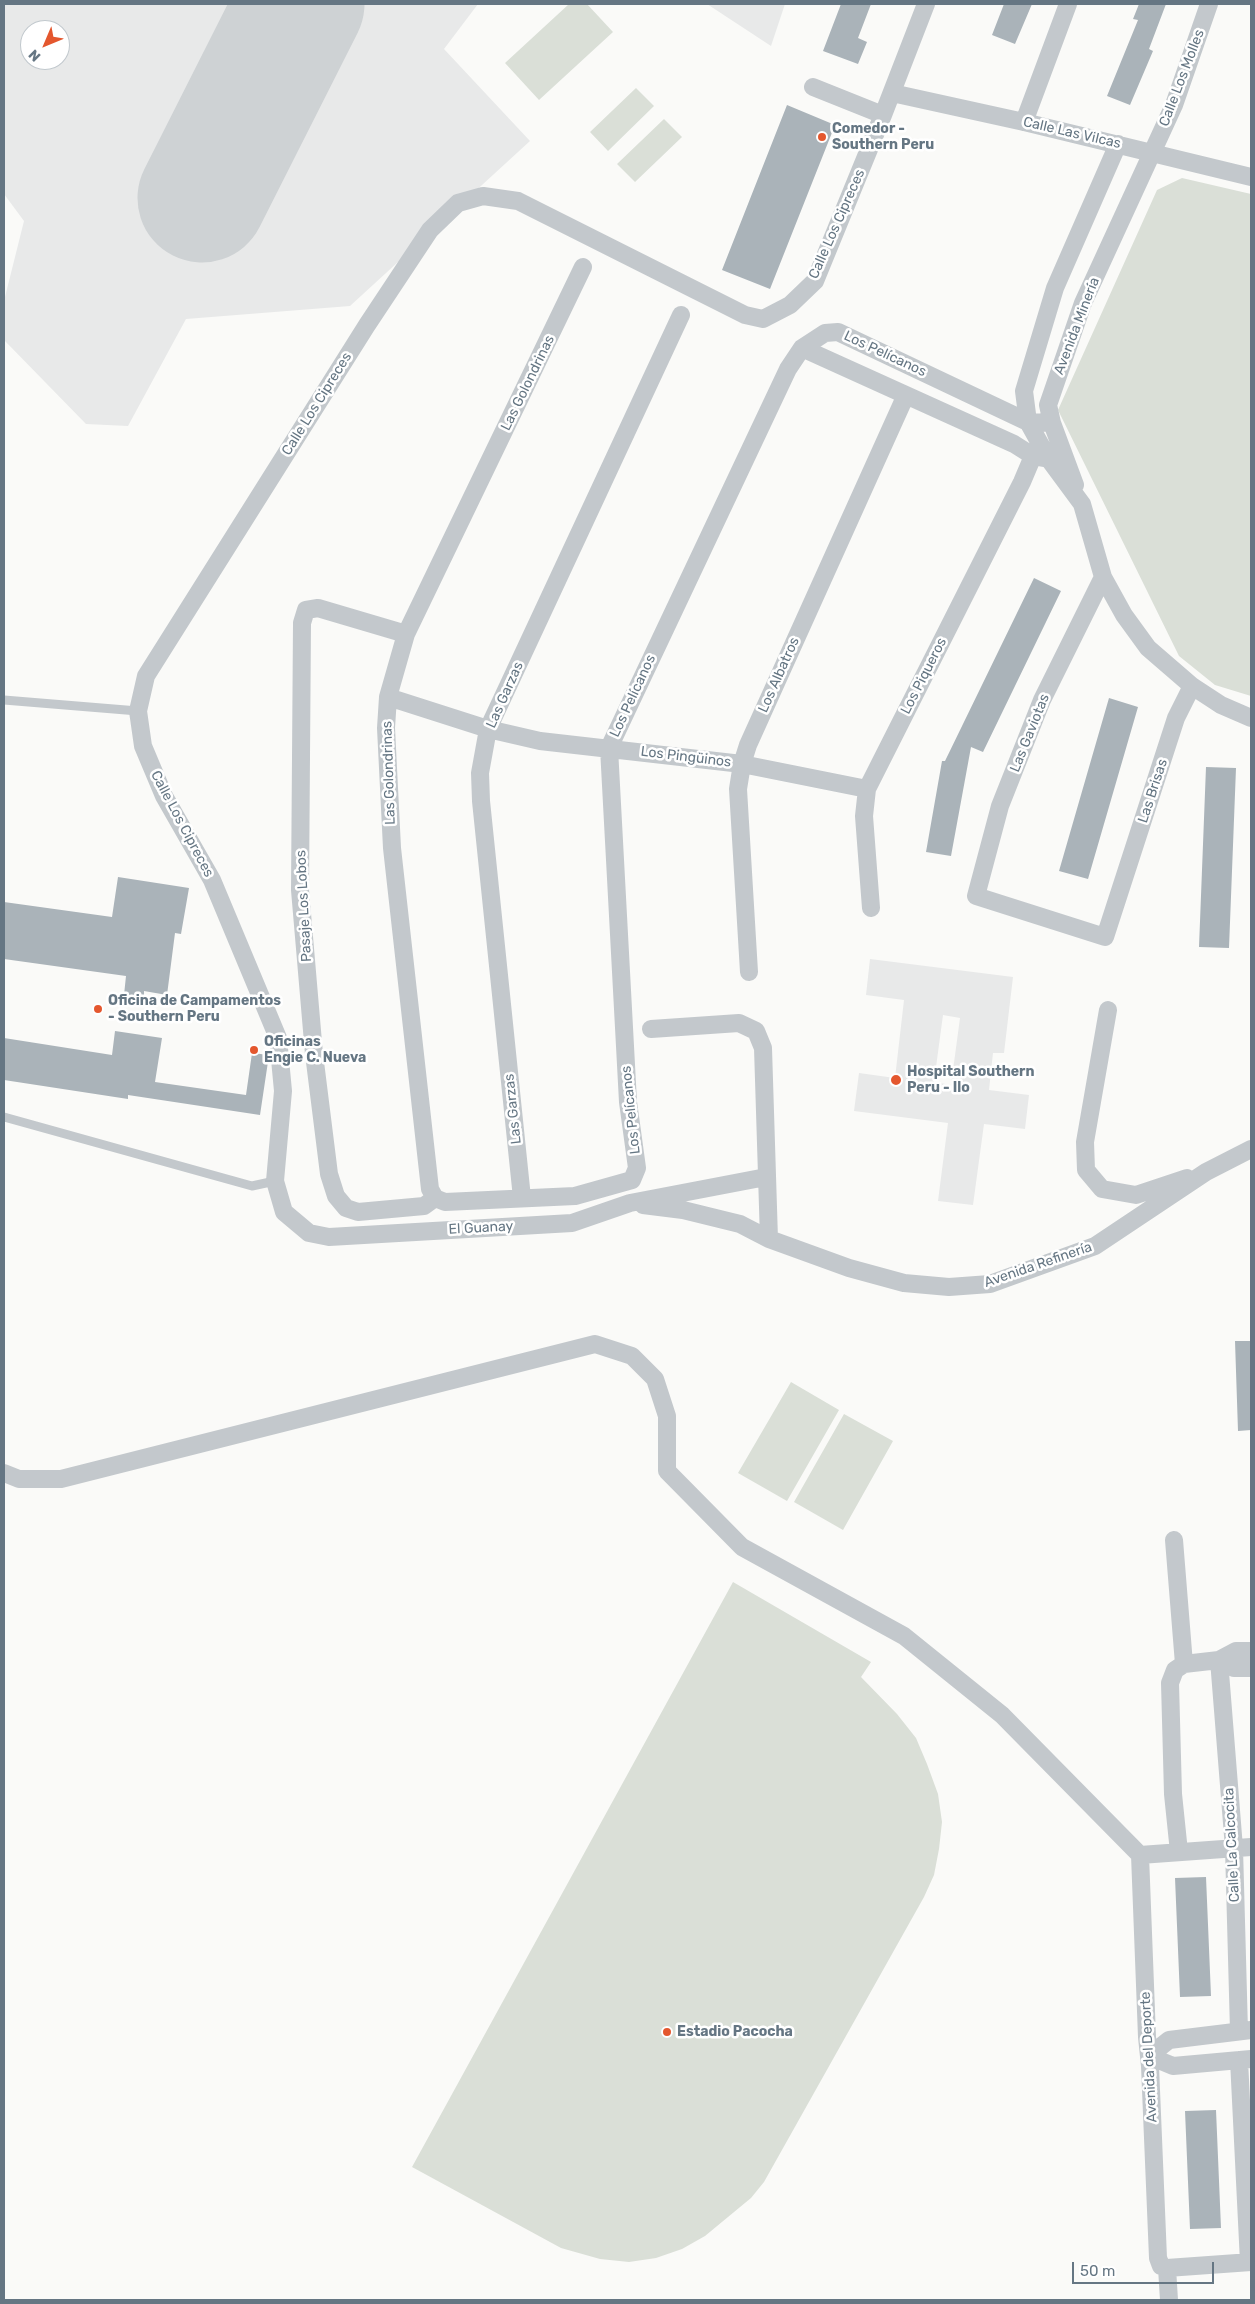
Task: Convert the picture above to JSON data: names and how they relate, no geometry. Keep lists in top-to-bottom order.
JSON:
{
  "streets": {
    "street": [
      "Calle Los Molles",
      "Calle Las Vilcas",
      "Calle Los Cipreces",
      "Avenida Minería",
      "Los Pelícanos",
      "Las Golondrinas",
      "Los Albatros",
      "Los Piqueros",
      "Las Garzas",
      "Las Gaviotas",
      "Los Pingüinos",
      "Las Brisas",
      "Pasaje Los Lobos",
      "El Guanay",
      "Avenida Refinería",
      "Calle La Calcocita",
      "Avenida del Deporte"
    ]
  },
  "crossings": [
    ["Calle Los Molles", "Calle Las Vilcas"],
    ["Calle Los Molles", "Avenida Minería"],
    ["Calle Las Vilcas", "Calle Los Cipreces"],
    ["Calle Las Vilcas", "Avenida Minería"],
    ["Calle Los Cipreces", "El Guanay"],
    ["Avenida Minería", "Los Pelícanos"],
    ["Avenida Minería", "Los Piqueros"],
    ["Los Pelícanos", "Las Golondrinas"],
    ["Los Pelícanos", "Las Garzas"],
    ["Los Pelícanos", "Los Pingüinos"],
    ["Los Pelícanos", "Pasaje Los Lobos"],
    ["Las Golondrinas", "Los Pingüinos"],
    ["Las Golondrinas", "Pasaje Los Lobos"],
    ["Los Albatros", "Los Pingüinos"],
    ["Los Piqueros", "Los Pingüinos"],
    ["Las Garzas", "Los Pingüinos"],
    ["Las Gaviotas", "Las Brisas"],
    ["El Guanay", "Avenida Refinería"]
  ],
  "places": [
    "Comedor - Southern Peru",
    "Oficina de Campamentos - Southern Peru",
    "Oficinas Engie C. Nueva",
    "Hospital Southern Peru - Ilo",
    "Estadio Pacocha"
  ],
  "scale_bar": "50 m",
  "north": "bottom left"
}
